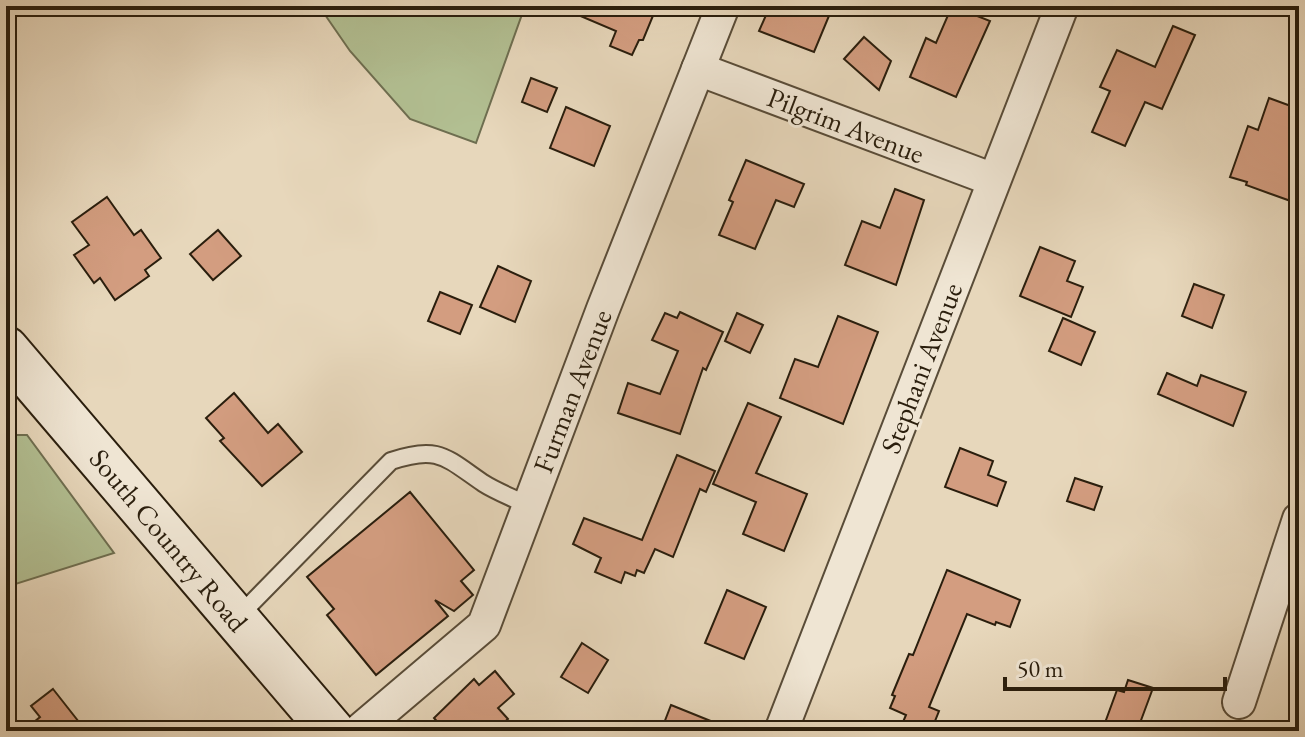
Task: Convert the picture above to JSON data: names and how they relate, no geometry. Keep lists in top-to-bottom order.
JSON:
{
  "streets": {
    "main road": ["South Country Road"],
    "street": ["Pilgrim Avenue", "Stephani Avenue", "Furman Avenue"]
  },
  "crossings": [
    ["Pilgrim Avenue", "Stephani Avenue"],
    ["Pilgrim Avenue", "Furman Avenue"],
    ["Furman Avenue", "South Country Road"]
  ],
  "scale_bar": "50 m"
}
